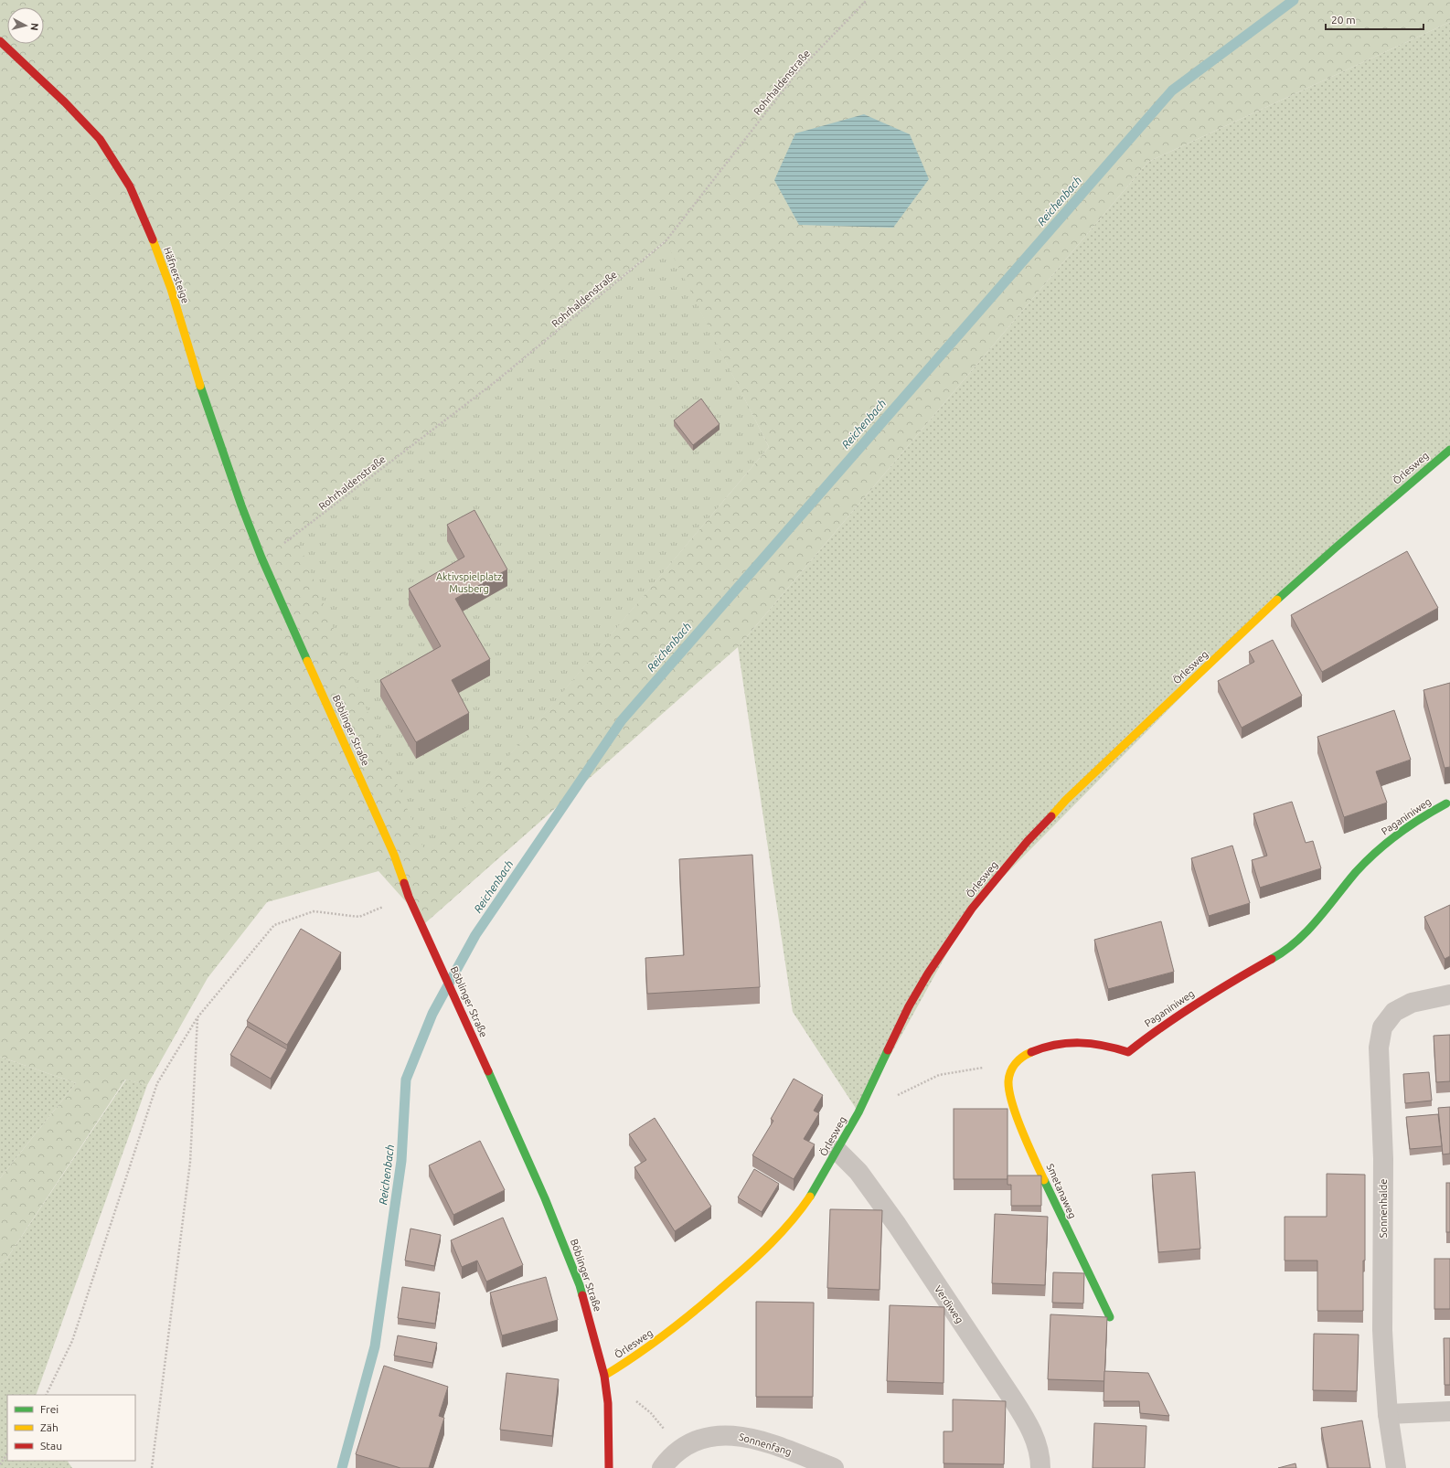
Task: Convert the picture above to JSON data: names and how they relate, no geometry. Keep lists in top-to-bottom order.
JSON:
{
  "streets": {
    "street": [
      "Häfnersteige",
      "Örlesweg",
      "Böblinger Straße",
      "Paganiniweg",
      "Smetanaweg",
      "Sonnenhalde",
      "Verdiweg",
      "Sonnenfang"
    ],
    "path": ["Rohrhaldenstraße"]
  },
  "crossings": [
    ["Rohrhaldenstraße", "Häfnersteige"],
    ["Rohrhaldenstraße", "Böblinger Straße"],
    ["Häfnersteige", "Böblinger Straße"],
    ["Örlesweg", "Böblinger Straße"],
    ["Örlesweg", "Verdiweg"],
    ["Paganiniweg", "Smetanaweg"]
  ],
  "water": ["Reichenbach"],
  "parks": ["Aktivspielplatz Musberg"],
  "legend": ["Frei", "Zäh", "Stau"],
  "scale_bar": "20 m",
  "north": "right"
}
